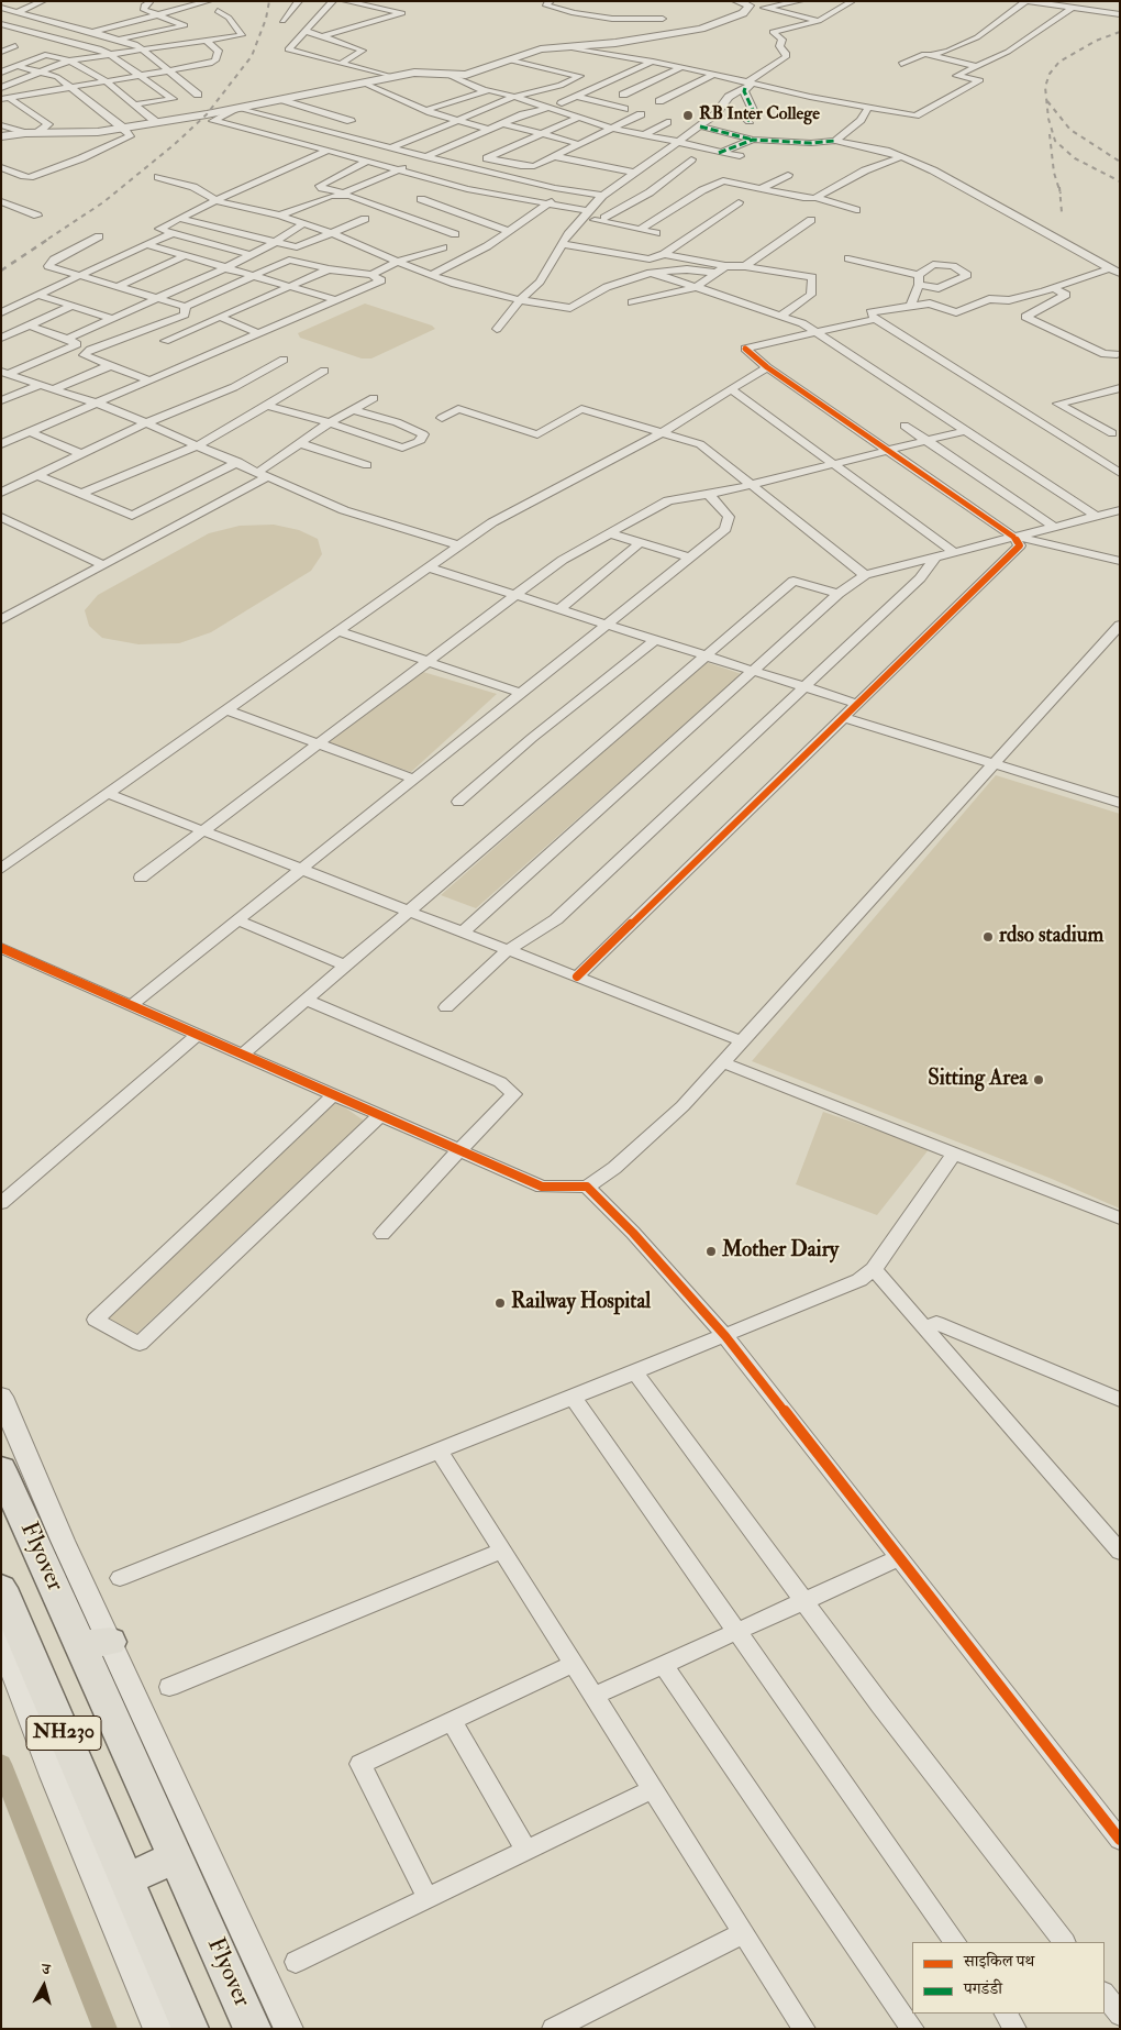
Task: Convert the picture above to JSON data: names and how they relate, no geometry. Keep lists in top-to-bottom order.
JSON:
{
  "streets": {
    "highway": ["Flyover", "NH230"]
  },
  "crossings": [
    ["Flyover", "NH230"]
  ],
  "places": [
    "RB Inter College",
    "rdso stadium",
    "Sitting Area",
    "Mother Dairy",
    "Railway Hospital"
  ],
  "legend": ["साइकिल पथ", "पगडंडी"],
  "north": "top"
}
